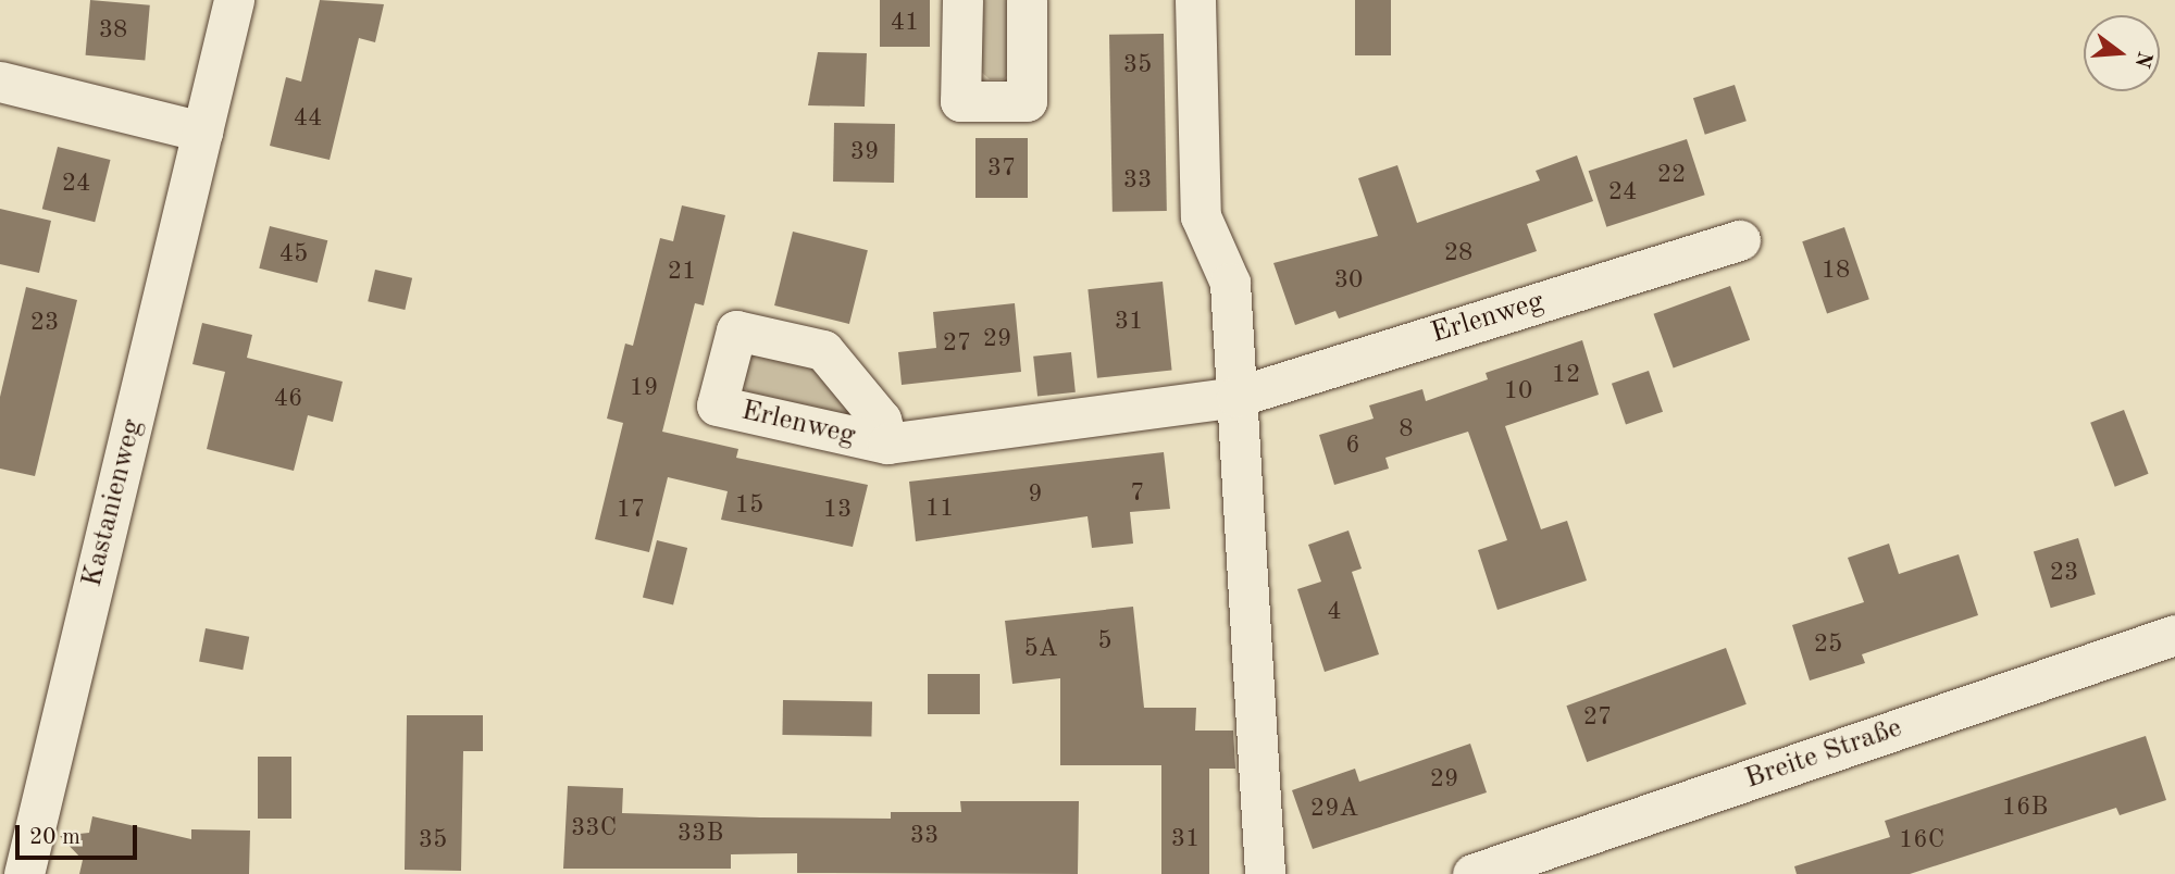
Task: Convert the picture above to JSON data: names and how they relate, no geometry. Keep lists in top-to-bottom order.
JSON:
{
  "streets": {
    "street": ["Erlenweg", "Kastanienweg", "Breite Straße"]
  },
  "house_numbers": [
    "41",
    "38",
    "35",
    "44",
    "39",
    "37",
    "22",
    "33",
    "24",
    "24",
    "28",
    "45",
    "18",
    "21",
    "30",
    "31",
    "23",
    "29",
    "27",
    "12",
    "19",
    "10",
    "46",
    "8",
    "6",
    "7",
    "9",
    "15",
    "11",
    "17",
    "13",
    "23",
    "4",
    "5",
    "25",
    "5A",
    "27",
    "29",
    "16B",
    "29A",
    "33C",
    "33B",
    "33",
    "31",
    "35",
    "16C"
  ],
  "scale_bar": "20 m",
  "north": "right"
}
